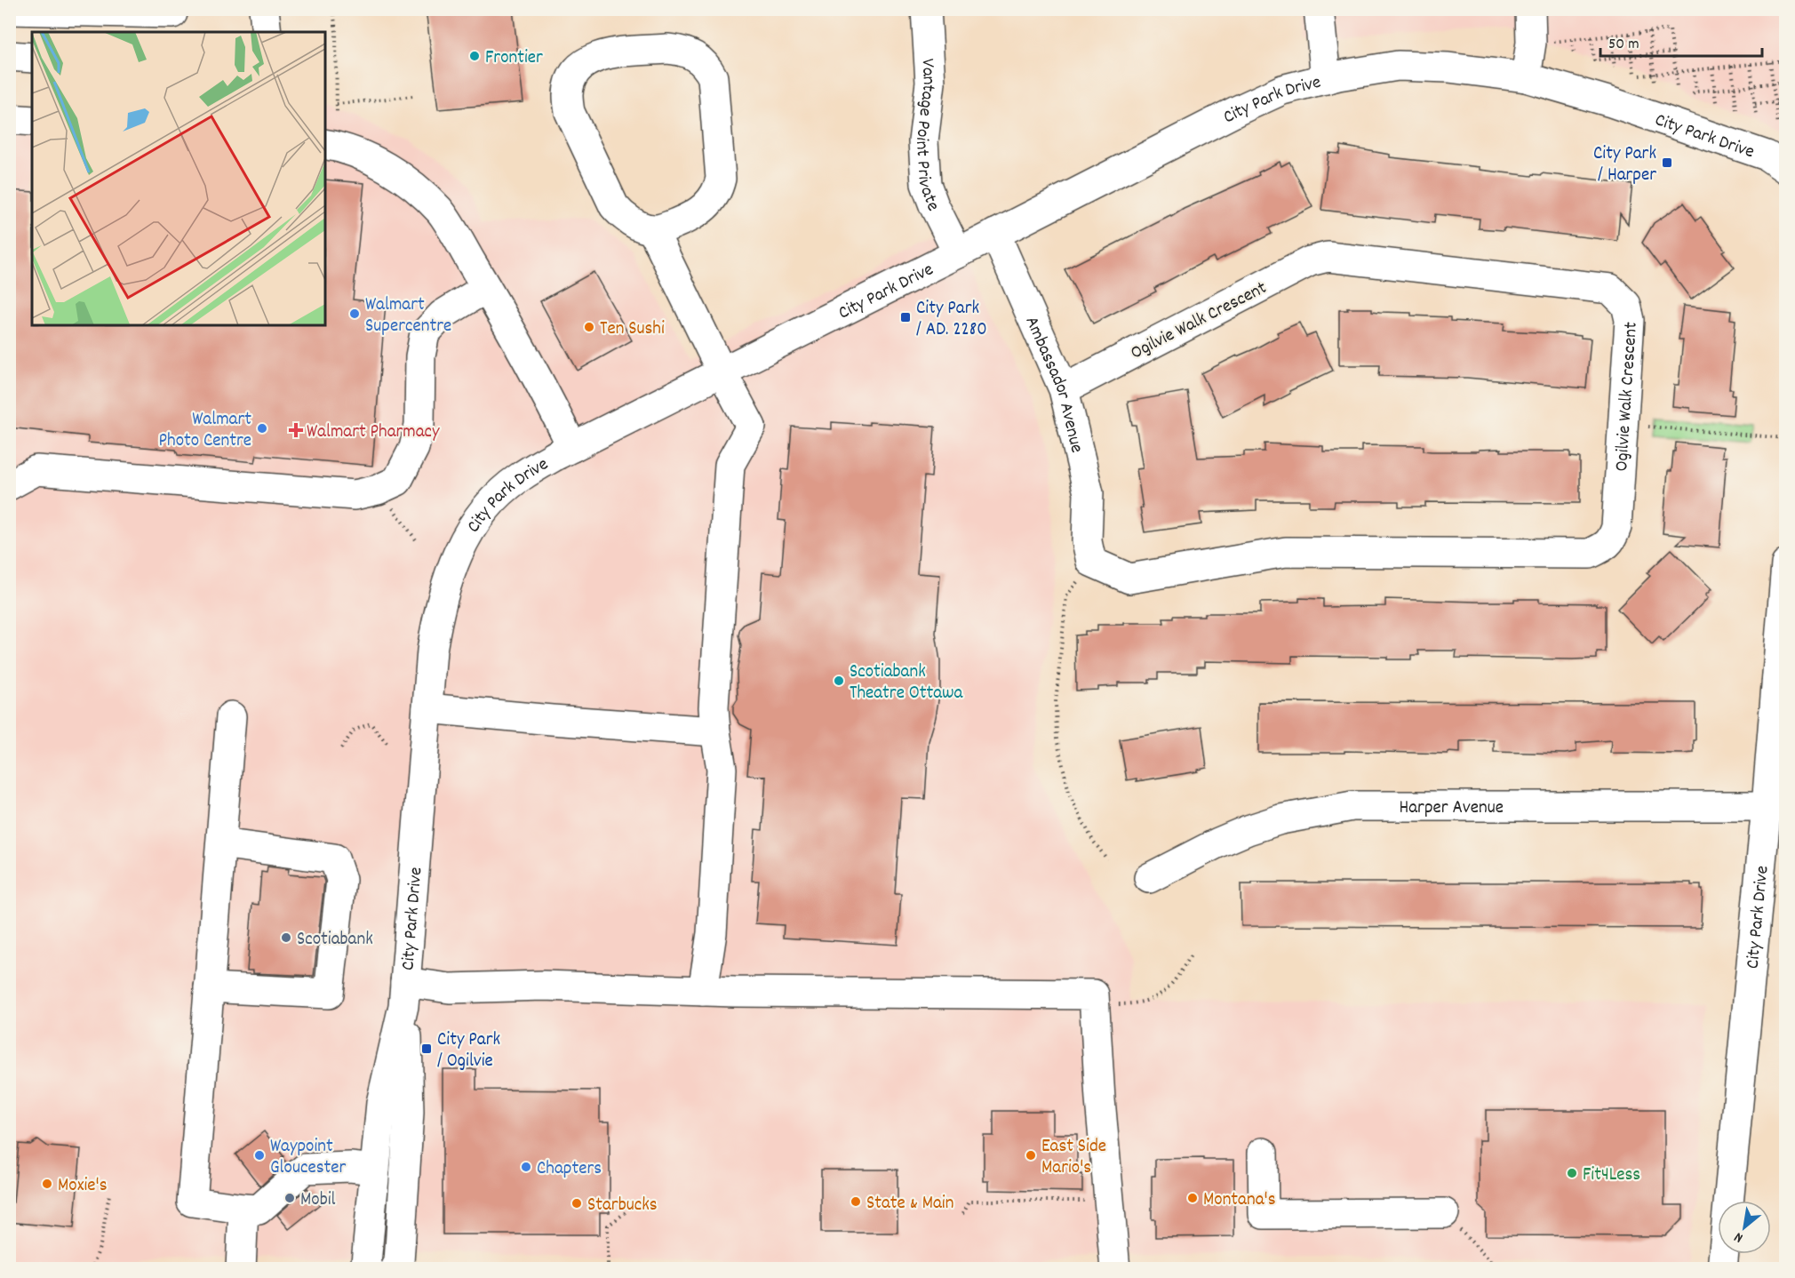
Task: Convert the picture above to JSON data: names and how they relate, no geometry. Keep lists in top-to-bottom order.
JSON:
{
  "streets": {
    "street": [
      "City Park Drive",
      "Vantage Point Private",
      "Ogilvie Walk Crescent",
      "Ambassador Avenue",
      "Harper Avenue"
    ]
  },
  "crossings": [
    ["City Park Drive", "Vantage Point Private"],
    ["City Park Drive", "Ambassador Avenue"],
    ["City Park Drive", "Harper Avenue"],
    ["Ogilvie Walk Crescent", "Ambassador Avenue"]
  ],
  "places": {
    "other": [
      "Frontier",
      "Walmart Supercentre",
      "Ten Sushi",
      "Walmart Photo Centre",
      "Scotiabank Theatre Ottawa",
      "Scotiabank",
      "Waypoint Gloucester",
      "East Side Mario's",
      "Chapters",
      "Fit4Less",
      "Moxie's",
      "Mobil",
      "Montana's",
      "State & Main",
      "Starbucks"
    ],
    "transit": ["City Park / Harper", "City Park / AD. 2280", "City Park / Ogilvie"],
    "health": ["Walmart Pharmacy"]
  },
  "scale_bar": "50 m",
  "north": "bottom left"
}
